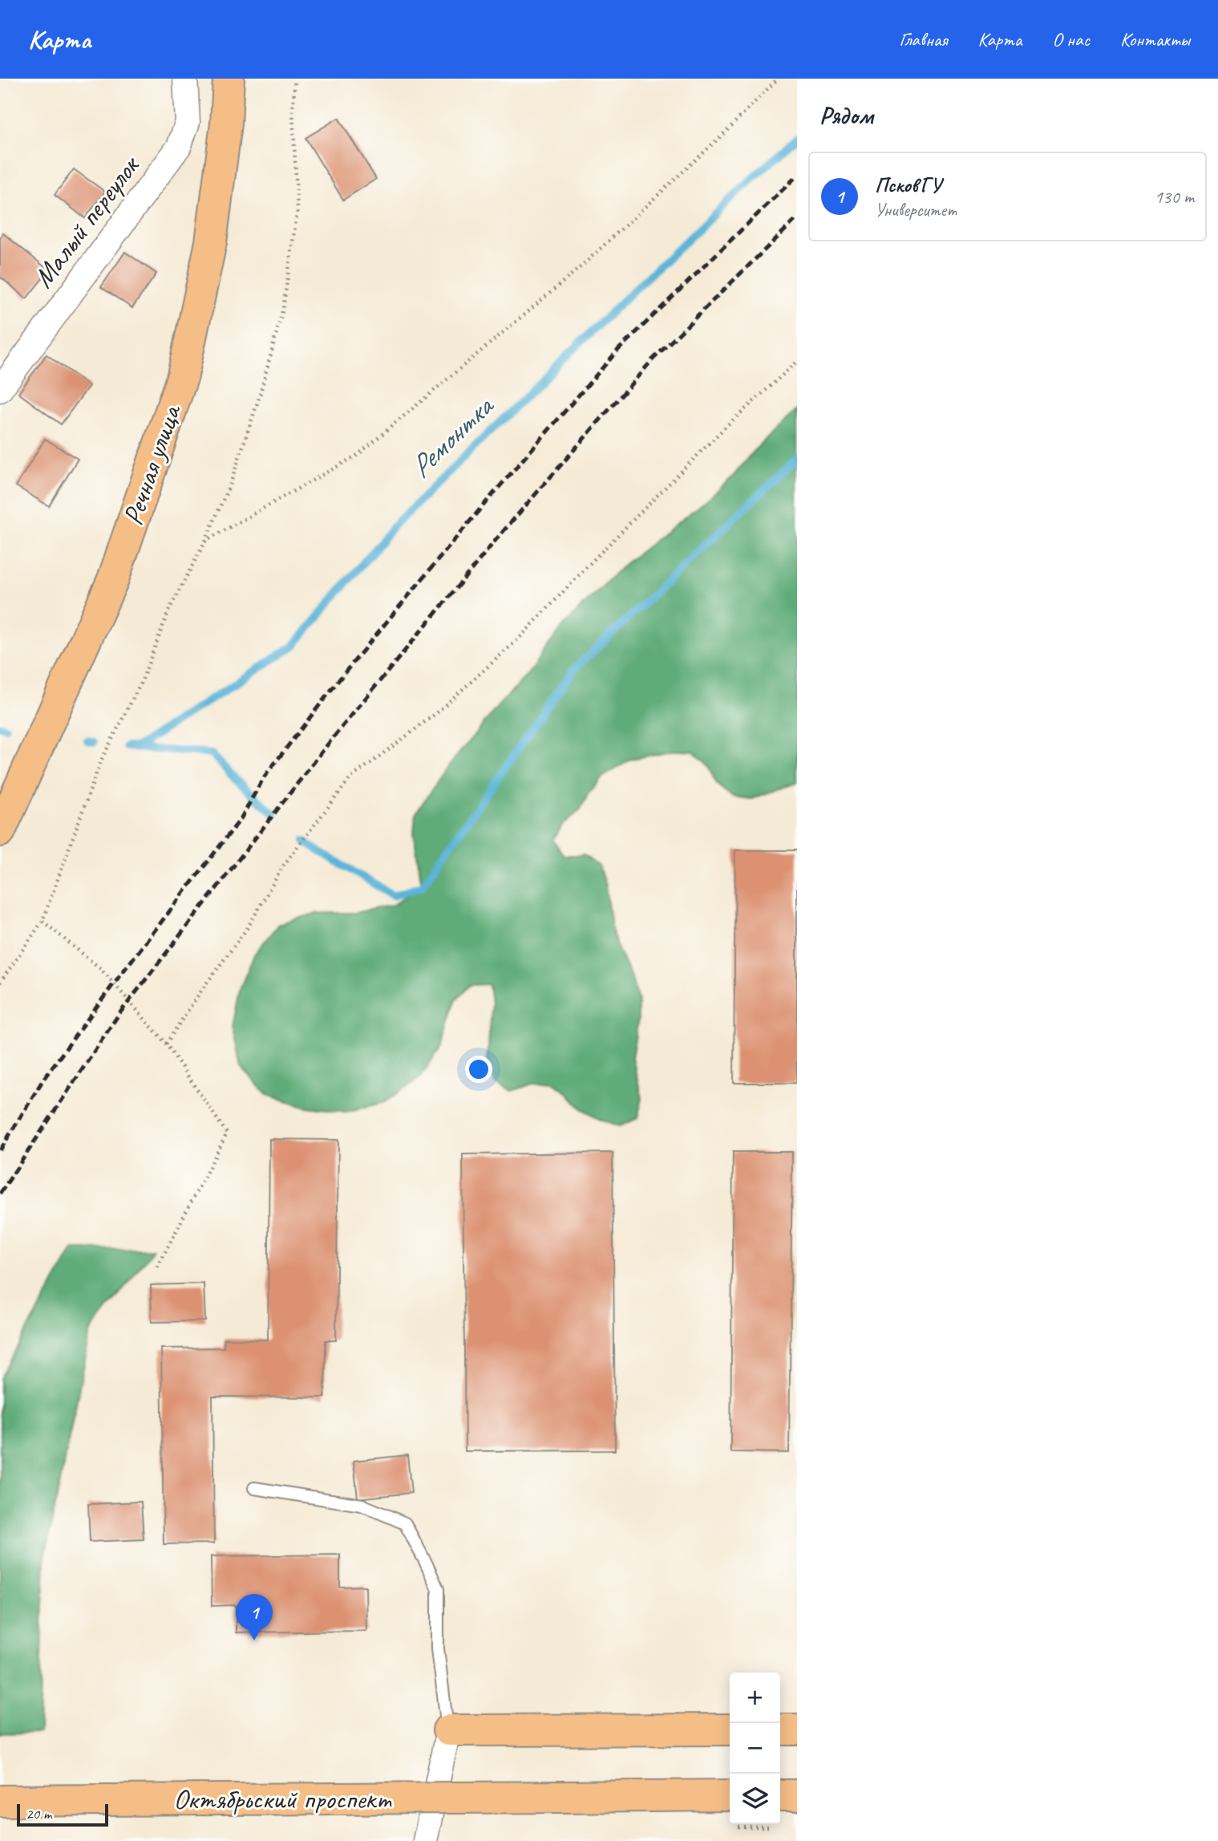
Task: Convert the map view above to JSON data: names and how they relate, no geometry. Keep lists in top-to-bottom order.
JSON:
{
  "streets": {
    "main road": ["Речная улица", "Октябрьский проспект"],
    "street": ["Малый переулок"]
  },
  "water": ["Ремонтка"],
  "scale_bar": "20 m",
  "page": {
    "header": "Карта",
    "nav": [
      "Главная",
      "Карта",
      "О нас",
      "Контакты"
    ],
    "heading": "Рядом",
    "list": [
      {
        "mark": "1",
        "name": "ПсковГУ",
        "note": "Университет",
        "value": "130 m"
      }
    ],
    "pins": "1",
    "map_buttons": ["+", "−"],
    "scale": "20 m"
  }
}
